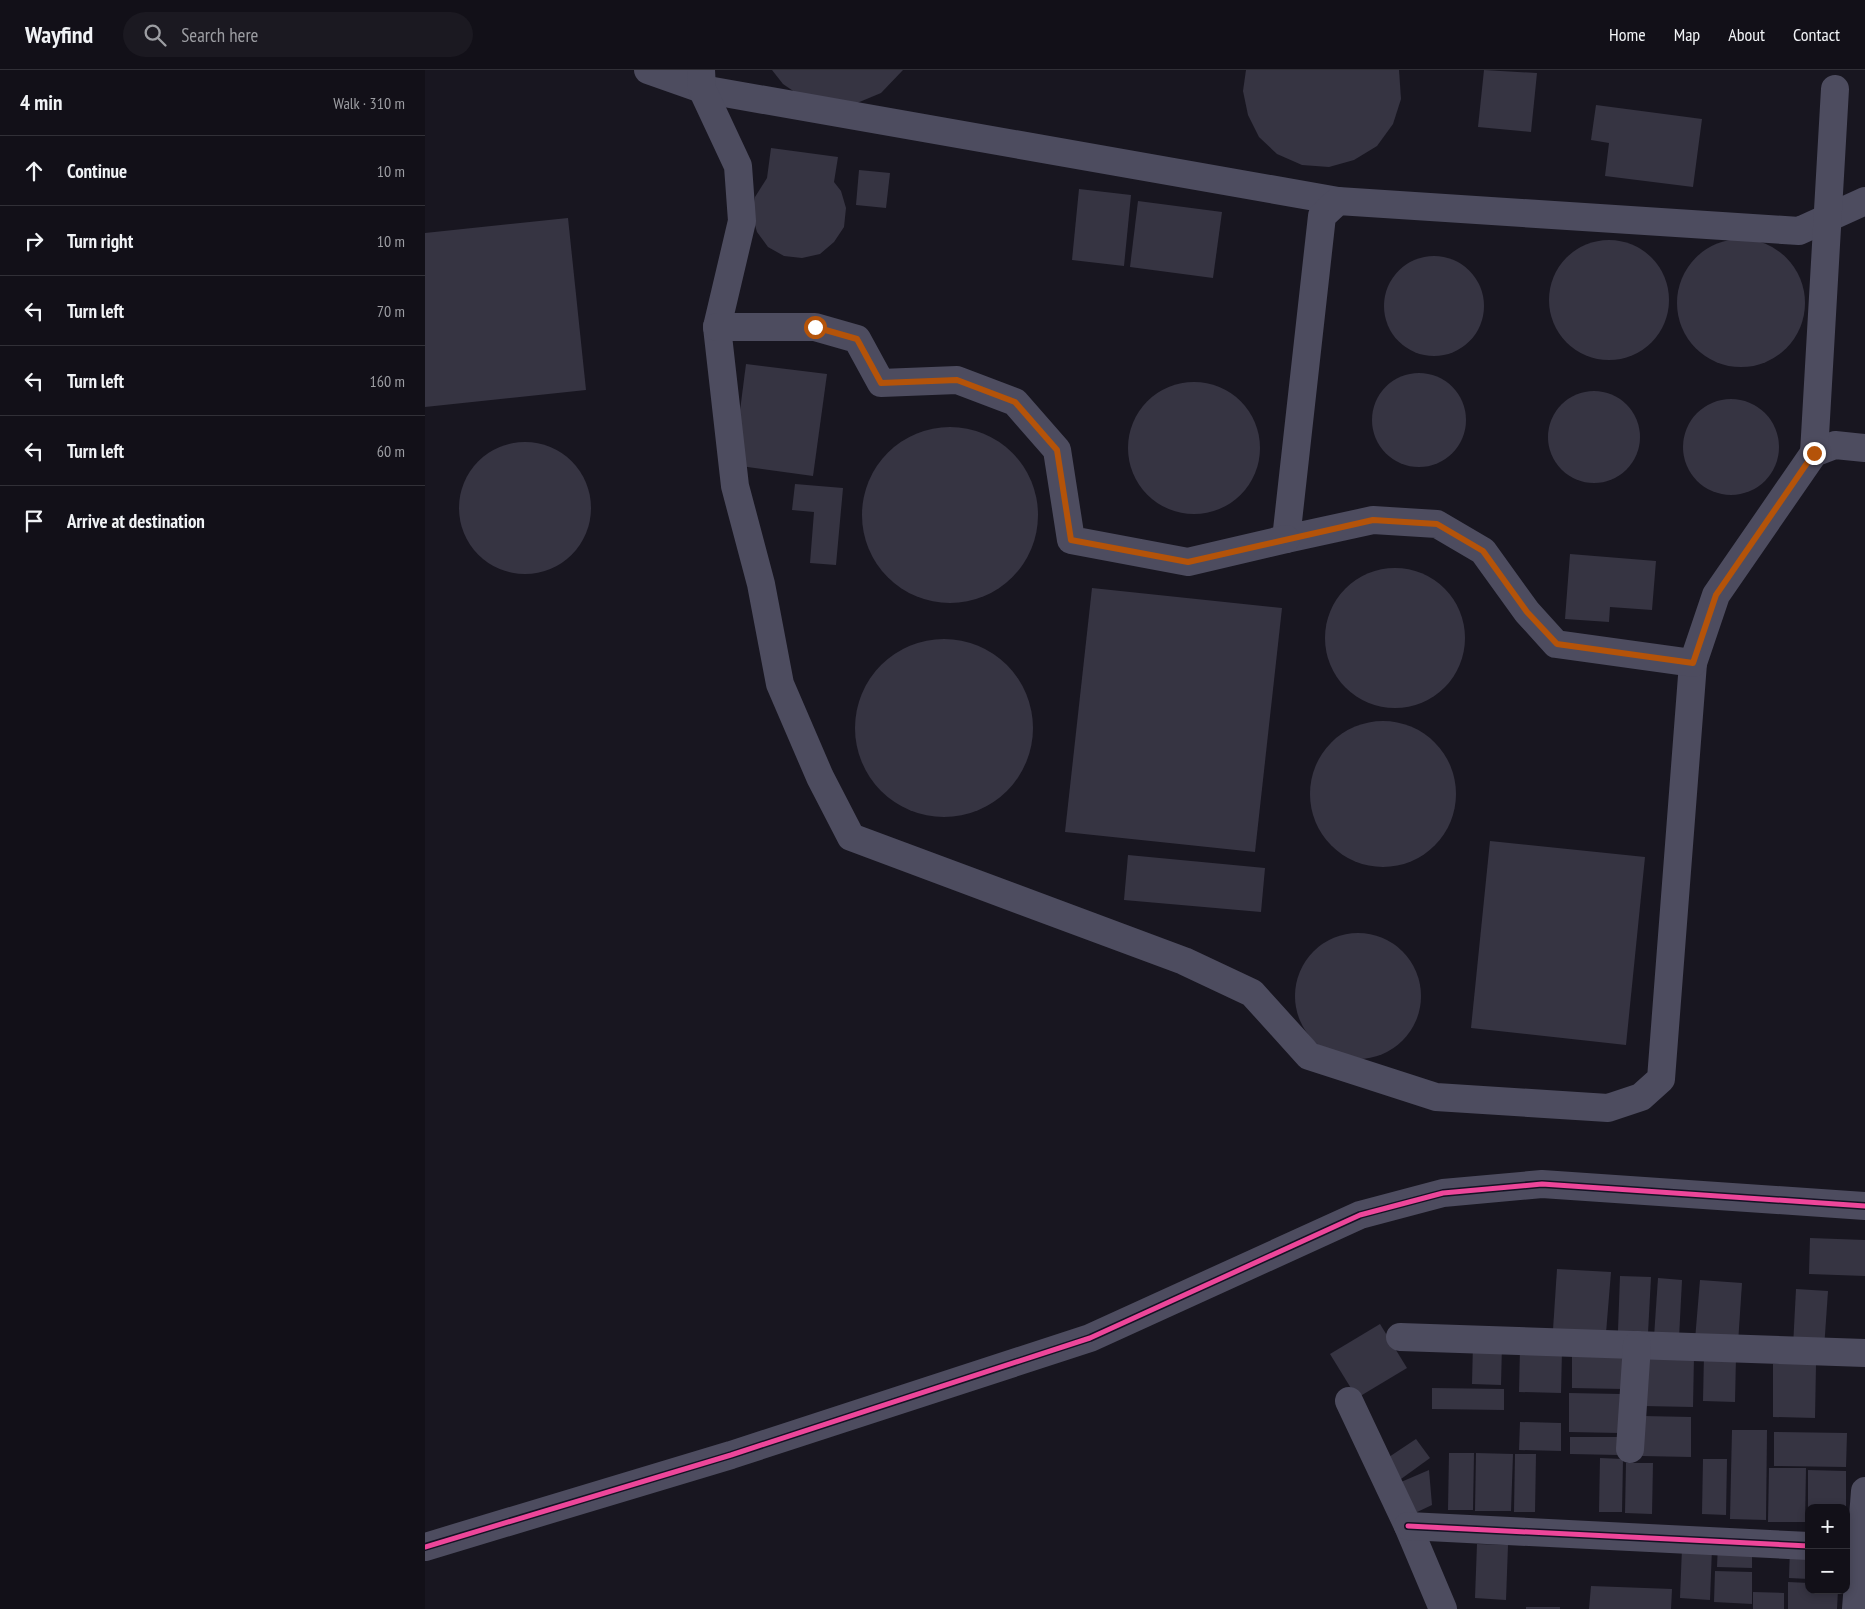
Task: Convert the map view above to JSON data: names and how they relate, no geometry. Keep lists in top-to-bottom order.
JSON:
{
  "page": {
    "header": "Wayfind",
    "search": "Search here",
    "nav": [
      "Home",
      "Map",
      "About",
      "Contact"
    ],
    "heading": ["4 min", "Walk · 310 m"],
    "list": [
      ["Continue", "10 m"],
      ["Turn right", "10 m"],
      ["Turn left", "70 m"],
      ["Turn left", "160 m"],
      ["Turn left", "60 m"],
      "Arrive at destination"
    ],
    "map_buttons": ["+", "−"]
  }
}
